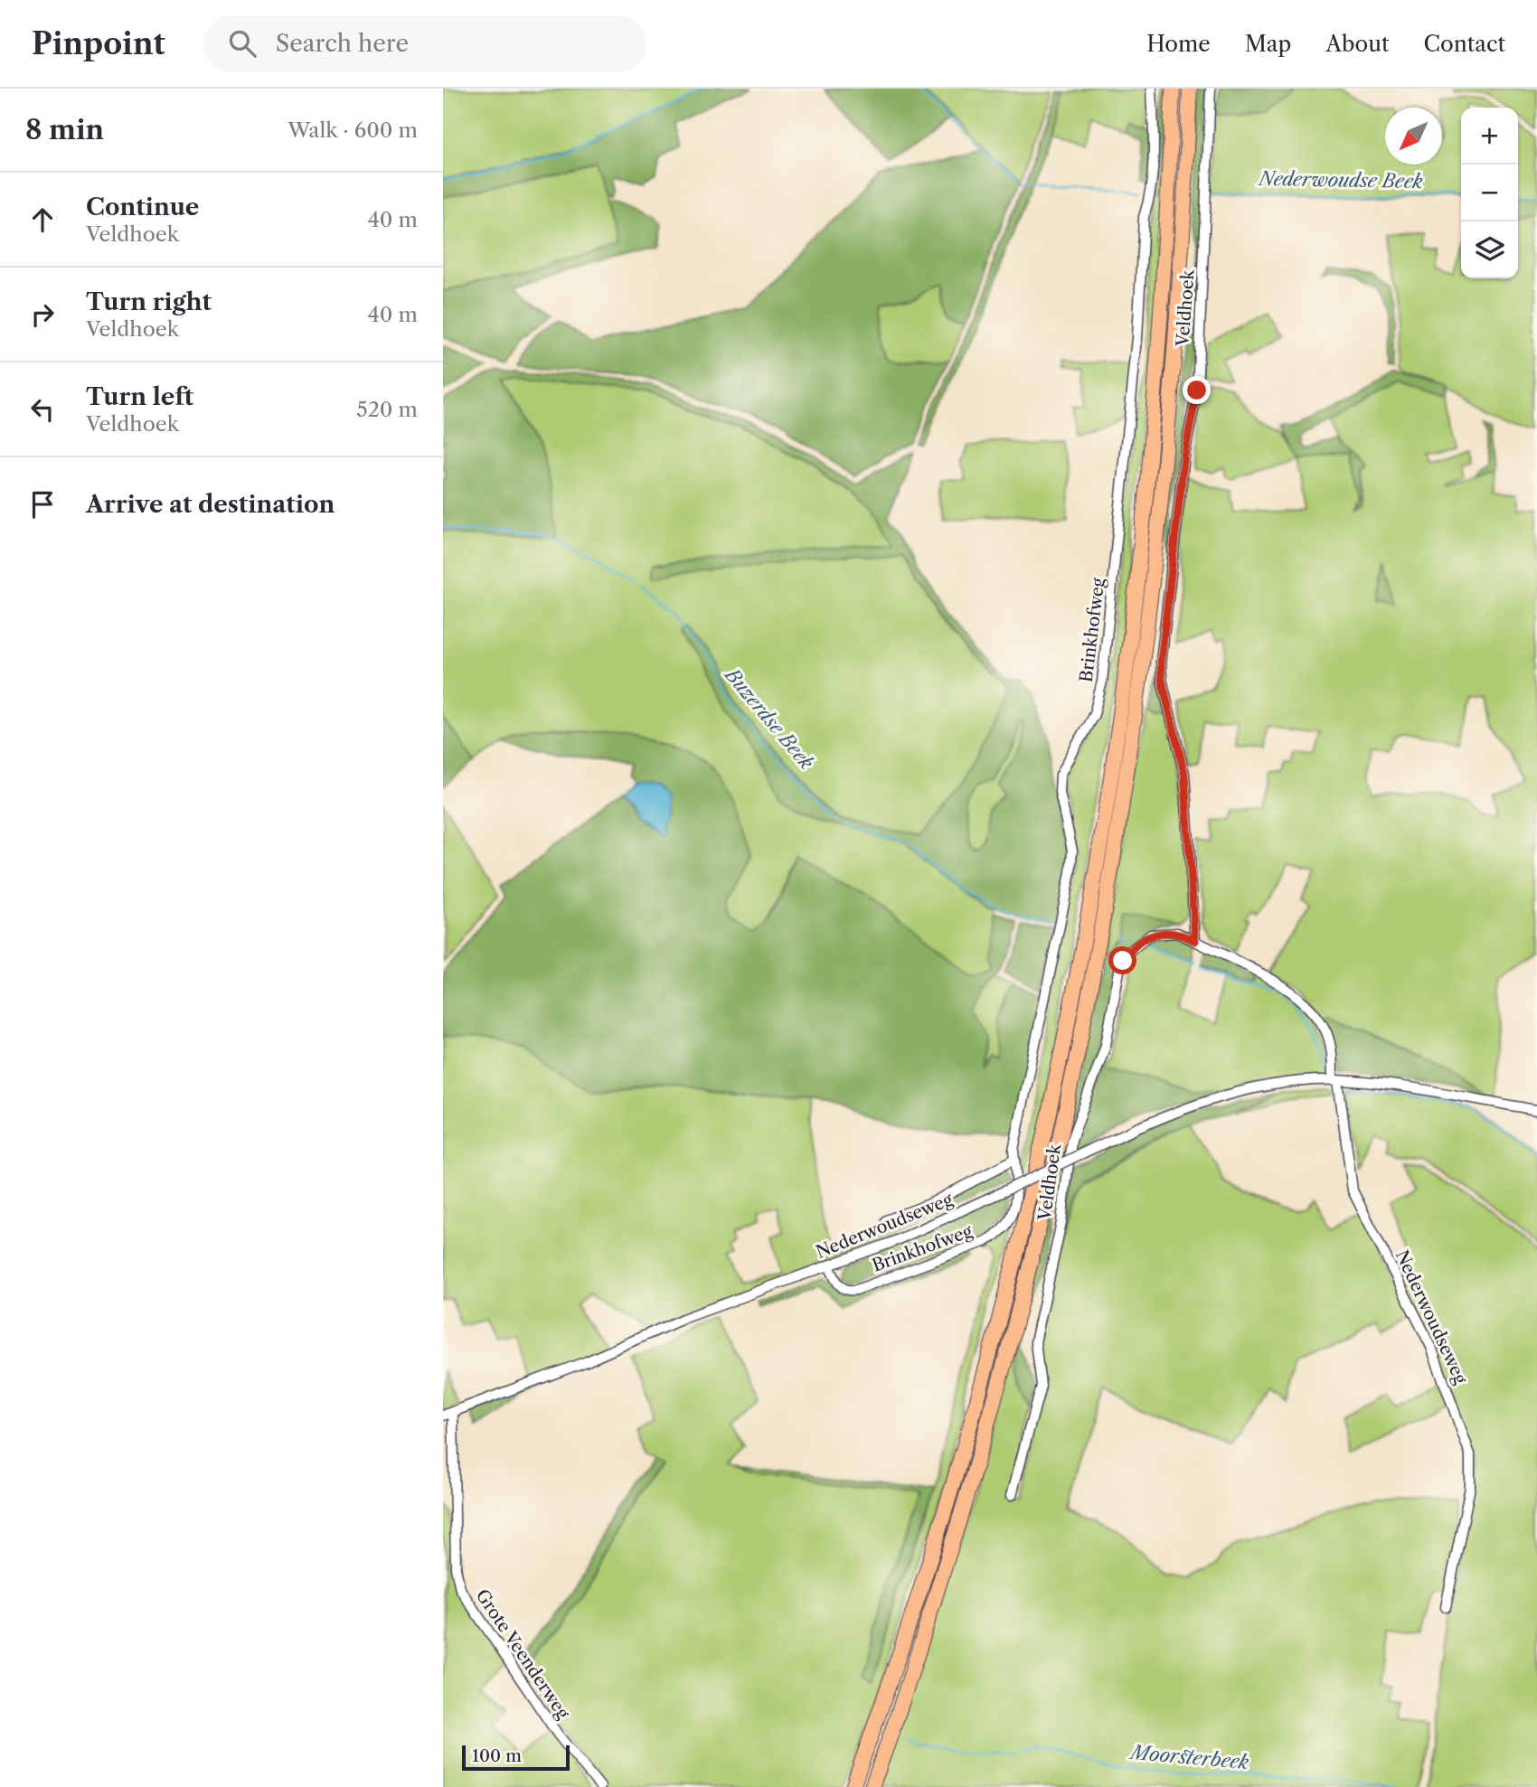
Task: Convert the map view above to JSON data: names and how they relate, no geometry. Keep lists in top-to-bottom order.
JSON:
{
  "streets": {
    "street": [
      "Veldhoek",
      "Brinkhofweg",
      "Nederwoudseweg",
      "Grote Veenderweg"
    ]
  },
  "crossings": [
    ["Veldhoek", "Nederwoudseweg"],
    ["Brinkhofweg", "Nederwoudseweg"],
    ["Nederwoudseweg", "Grote Veenderweg"]
  ],
  "water": ["Nederwoudse Beek", "Buzerdse Beek", "Moorsterbeek"],
  "scale_bar": "100 m",
  "north": "bottom left",
  "page": {
    "header": "Pinpoint",
    "search": "Search here",
    "nav": [
      "Home",
      "Map",
      "About",
      "Contact"
    ],
    "heading": ["8 min", "Walk · 600 m"],
    "map_buttons": ["+", "−"],
    "list": [
      ["Continue", "Veldhoek", "40 m"],
      ["Turn right", "Veldhoek", "40 m"],
      ["Turn left", "Veldhoek", "520 m"],
      "Arrive at destination"
    ],
    "scale": "100 m"
  }
}
